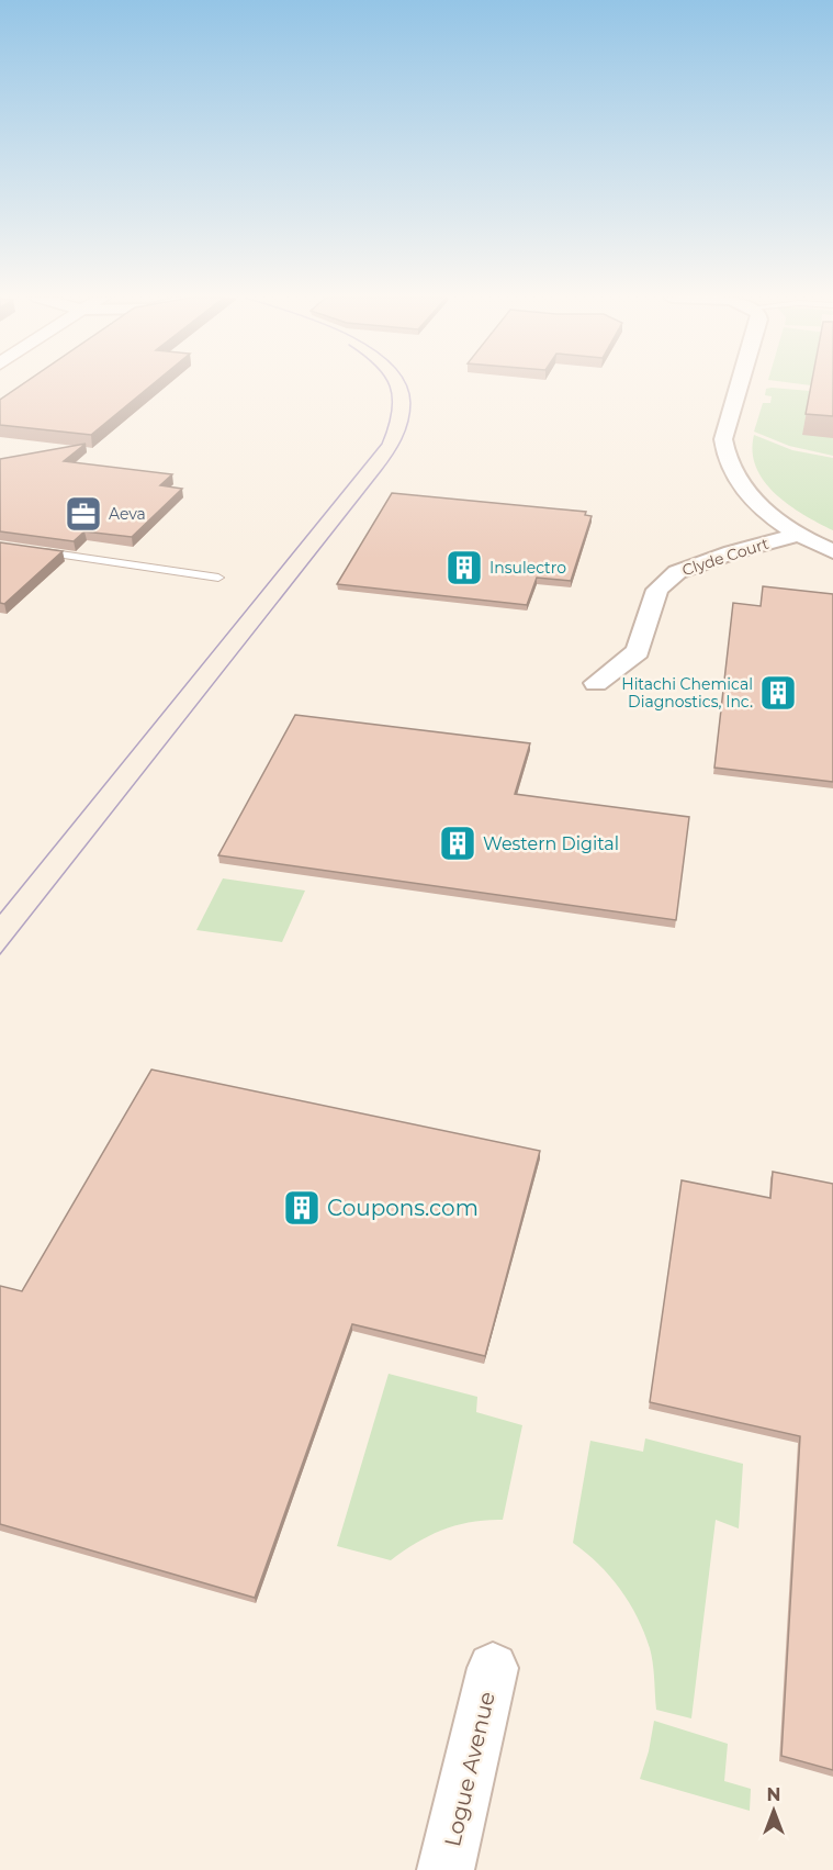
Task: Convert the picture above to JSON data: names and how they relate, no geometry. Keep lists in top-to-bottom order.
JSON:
{
  "streets": {
    "street": ["Clyde Court", "Logue Avenue"]
  },
  "places": {
    "office": ["Aeva"],
    "building": [
      "Insulectro",
      "Hitachi Chemical Diagnostics, Inc.",
      "Western Digital",
      "Coupons.com"
    ]
  },
  "north": "top"
}
